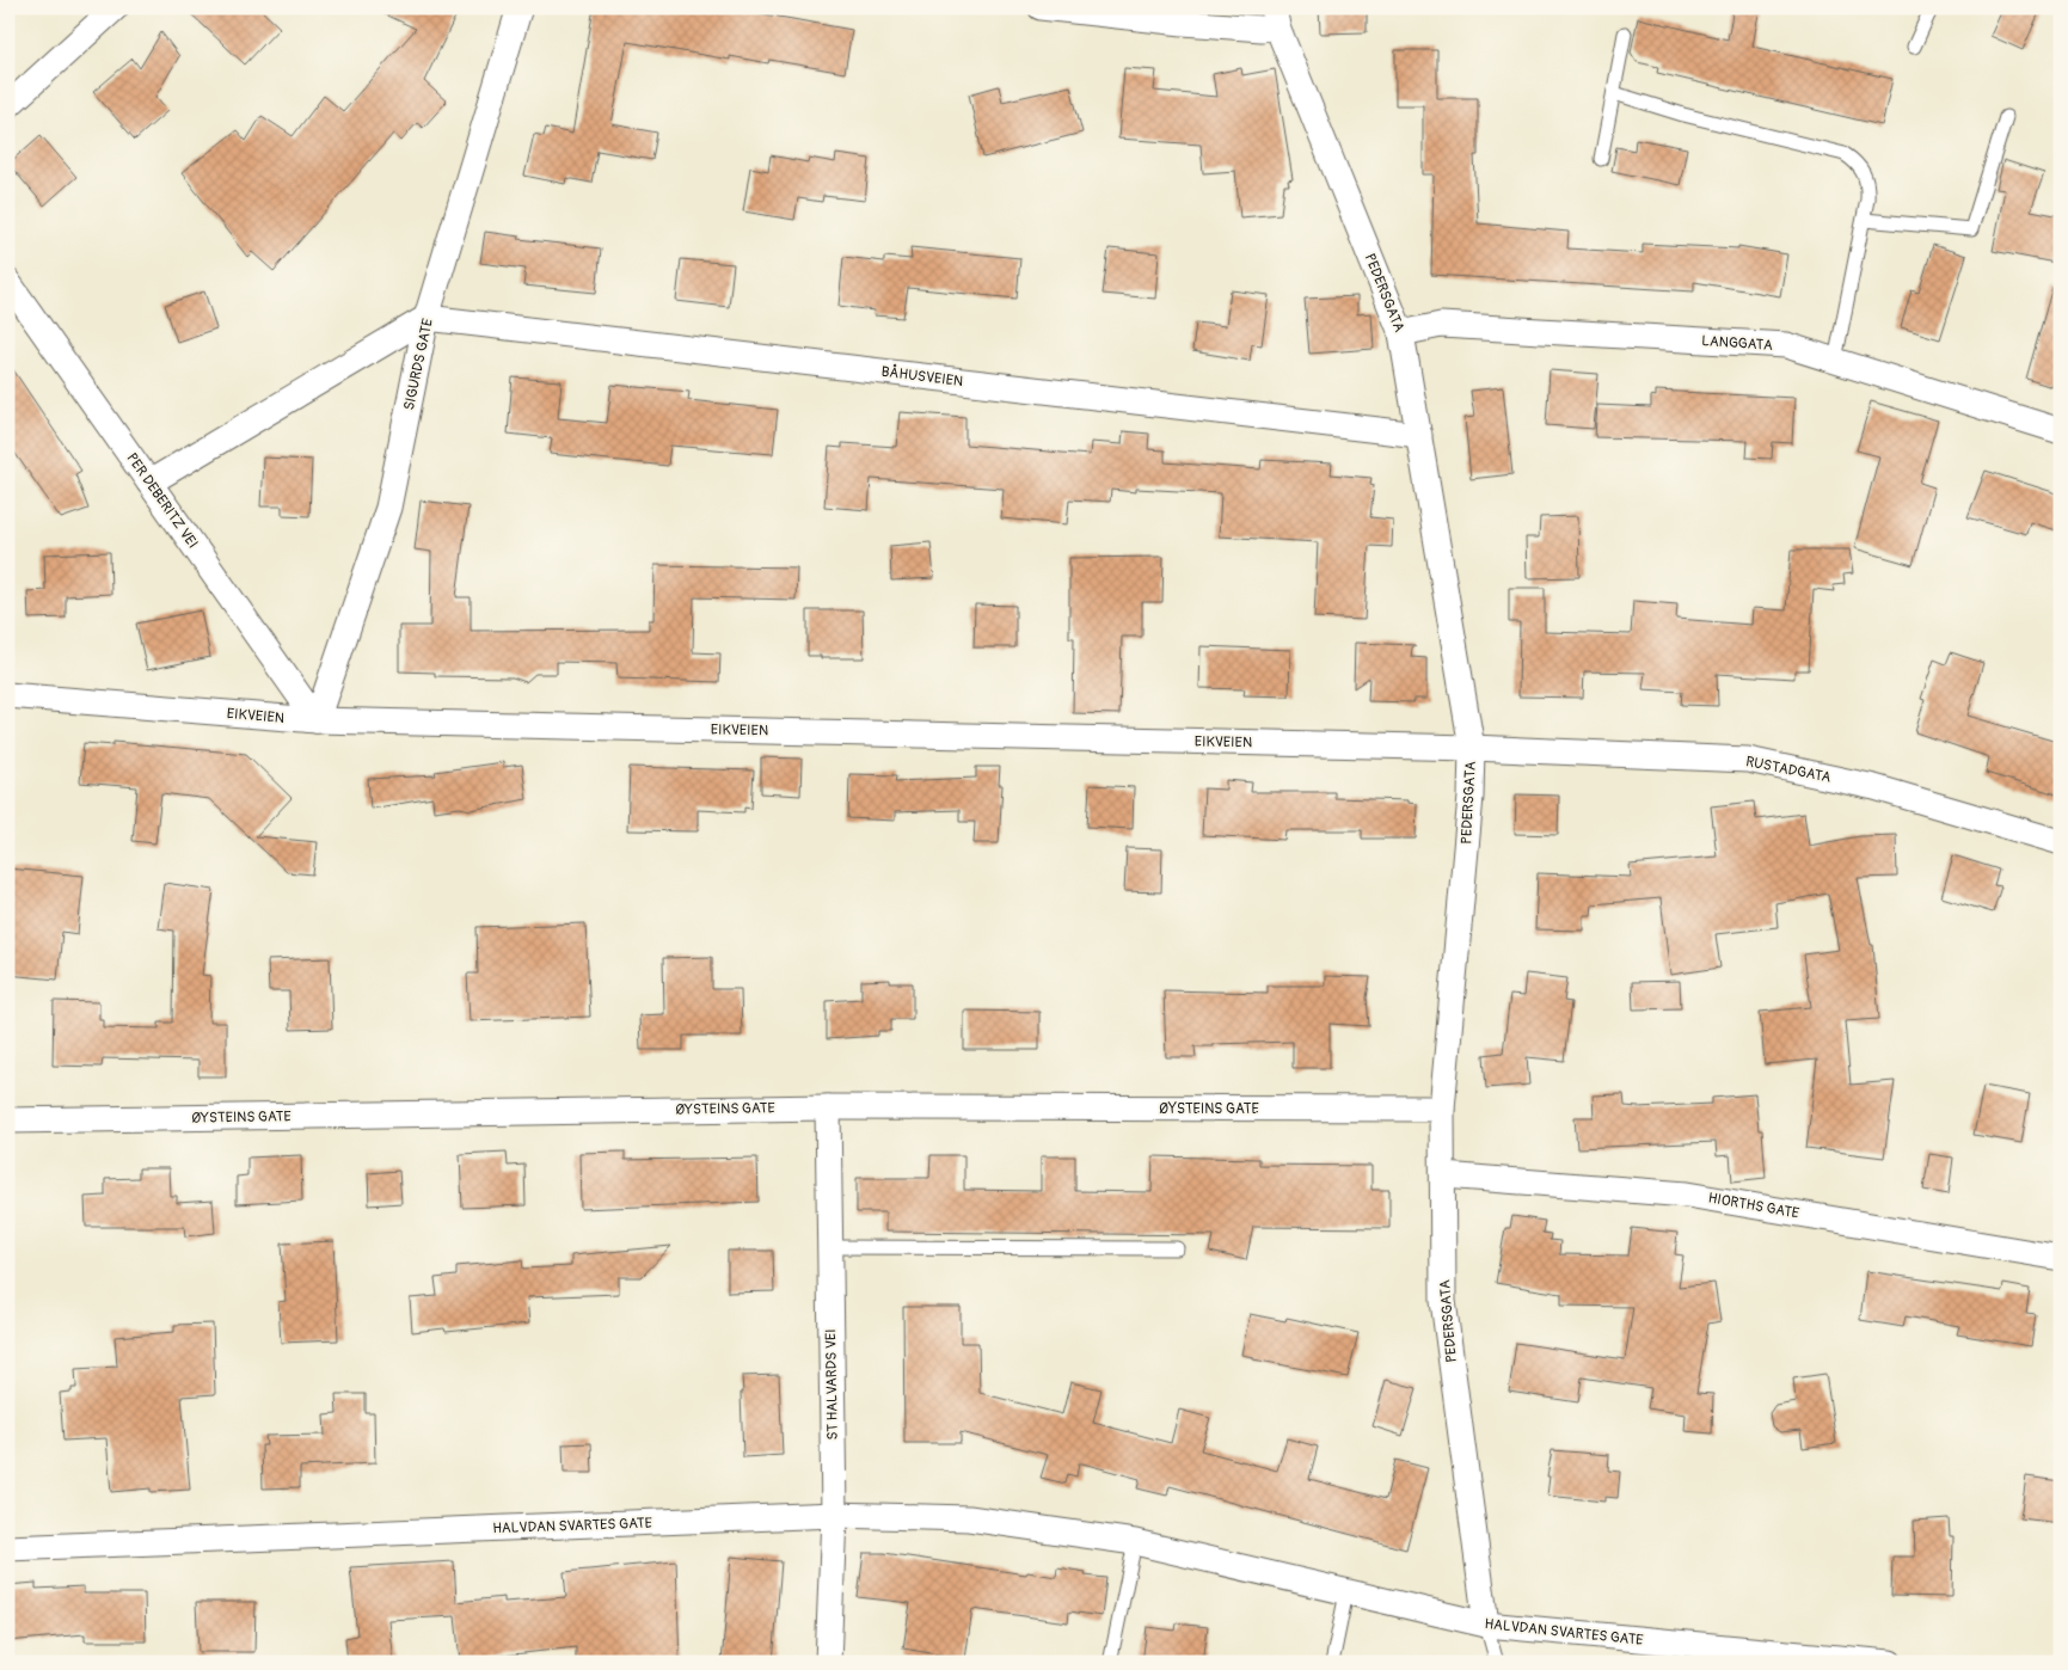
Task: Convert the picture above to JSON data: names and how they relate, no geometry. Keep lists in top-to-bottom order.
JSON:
{
  "streets": {
    "street": [
      "PEDERSGATA",
      "LANGGATA",
      "SIGURDS GATE",
      "BÅHUSVEIEN",
      "PER DEBERITZ VEI",
      "EIKVEIEN",
      "RUSTADGATA",
      "ØYSTEINS GATE",
      "HIORTHS GATE",
      "ST HALVARDS VEI",
      "HALVDAN SVARTES GATE"
    ]
  },
  "crossings": [
    ["PEDERSGATA", "LANGGATA"],
    ["PEDERSGATA", "BÅHUSVEIEN"],
    ["PEDERSGATA", "EIKVEIEN"],
    ["PEDERSGATA", "RUSTADGATA"],
    ["PEDERSGATA", "ØYSTEINS GATE"],
    ["PEDERSGATA", "HIORTHS GATE"],
    ["PEDERSGATA", "HALVDAN SVARTES GATE"],
    ["SIGURDS GATE", "BÅHUSVEIEN"],
    ["SIGURDS GATE", "PER DEBERITZ VEI"],
    ["SIGURDS GATE", "EIKVEIEN"],
    ["PER DEBERITZ VEI", "EIKVEIEN"],
    ["EIKVEIEN", "RUSTADGATA"],
    ["ØYSTEINS GATE", "ST HALVARDS VEI"],
    ["ST HALVARDS VEI", "HALVDAN SVARTES GATE"]
  ]
}
